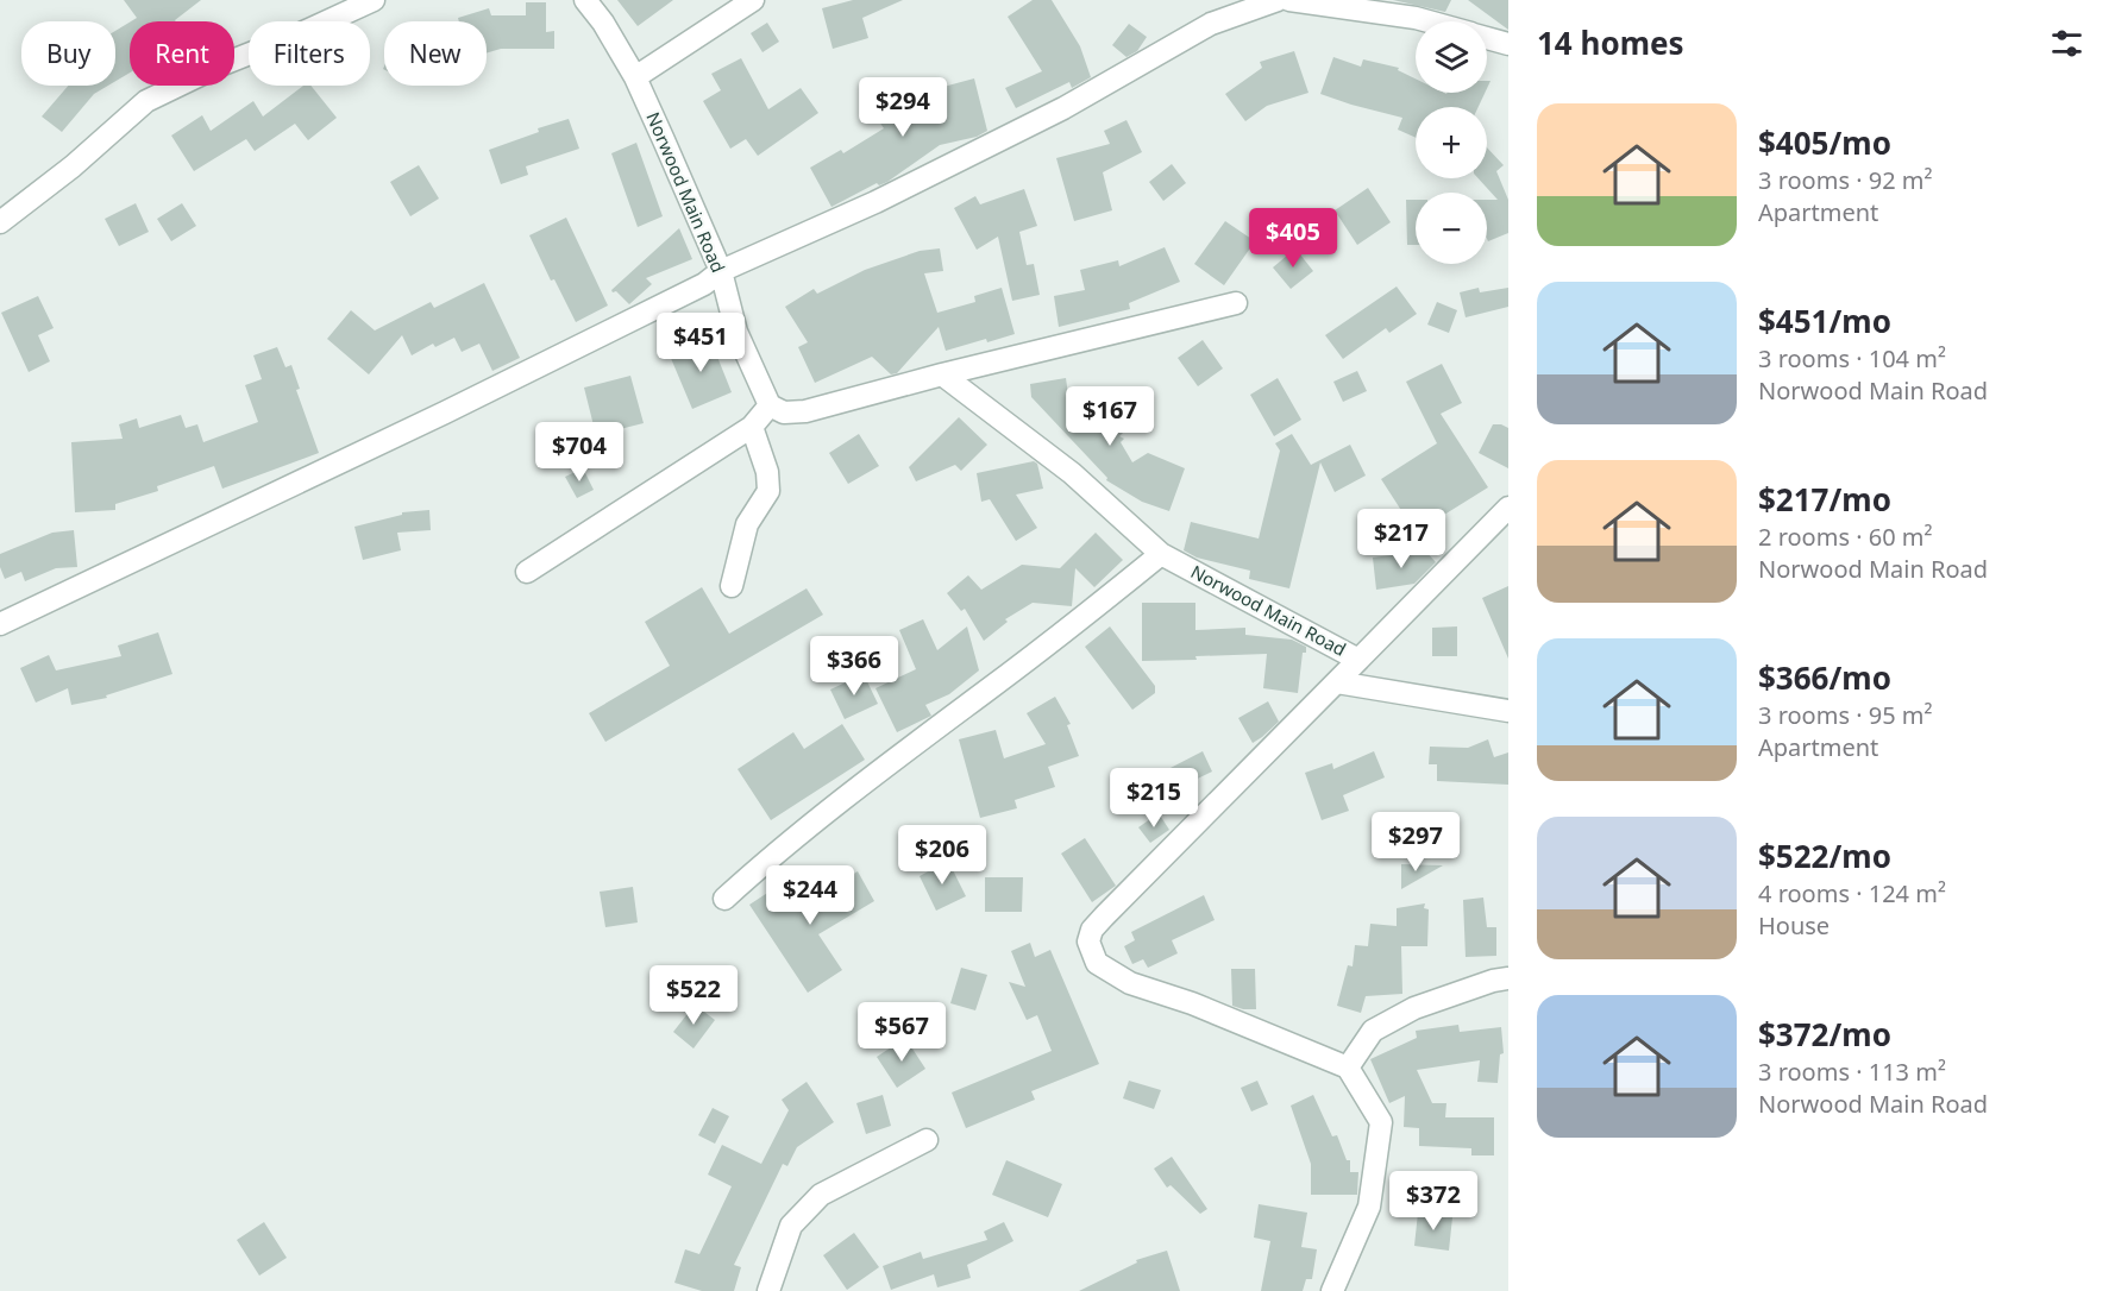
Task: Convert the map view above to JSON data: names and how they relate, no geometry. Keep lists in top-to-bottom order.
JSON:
{
  "streets": {
    "street": ["Norwood Main Road"]
  },
  "page": {
    "heading": "14 homes",
    "map_buttons": ["+", "−"],
    "chip": [
      "Buy",
      "Rent",
      "Filters",
      "New"
    ],
    "price": [
      "$294",
      "$405",
      "$451",
      "$167",
      "$704",
      "$217",
      "$366",
      "$215",
      "$297",
      "$206",
      "$244",
      "$522",
      "$567",
      "$372"
    ],
    "list": [
      {
        "name": "$405/mo",
        "note": "3 rooms · 92 m² · Apartment"
      },
      {
        "name": "$451/mo",
        "note": "3 rooms · 104 m² · Norwood Main Road"
      },
      {
        "name": "$217/mo",
        "note": "2 rooms · 60 m² · Norwood Main Road"
      },
      {
        "name": "$366/mo",
        "note": "3 rooms · 95 m² · Apartment"
      },
      {
        "name": "$522/mo",
        "note": "4 rooms · 124 m² · House"
      },
      {
        "name": "$372/mo",
        "note": "3 rooms · 113 m² · Norwood Main Road"
      }
    ]
  }
}
